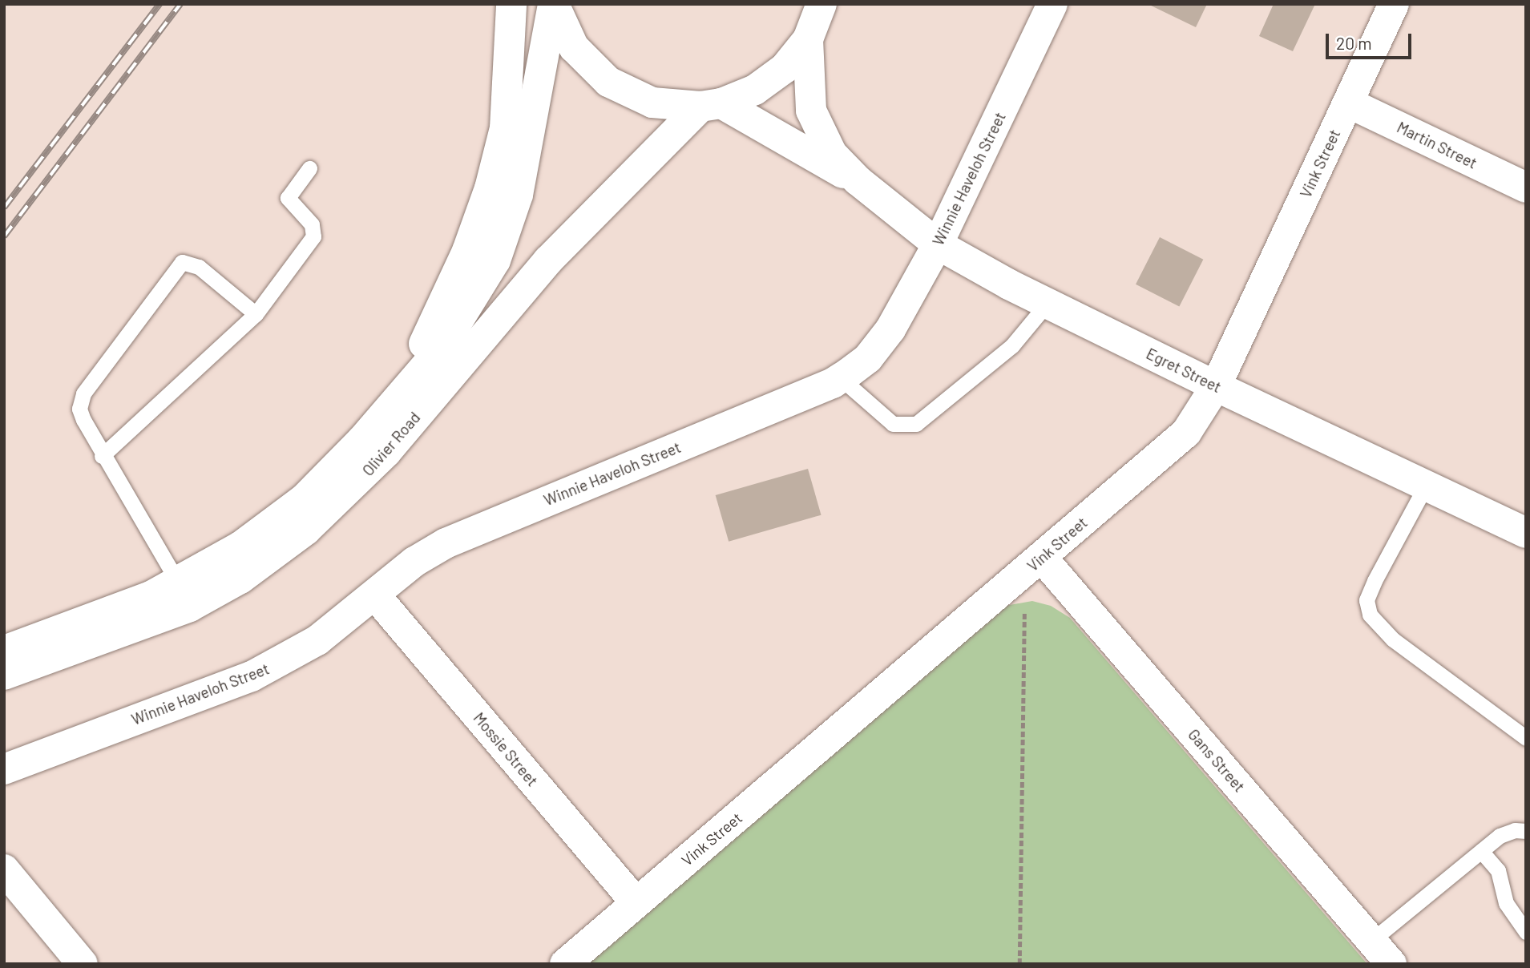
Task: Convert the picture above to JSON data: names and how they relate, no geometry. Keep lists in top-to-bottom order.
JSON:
{
  "streets": {
    "street": [
      "Martin Street",
      "Vink Street",
      "Winnie Haveloh Street",
      "Egret Street",
      "Olivier Road",
      "Mossie Street",
      "Gans Street"
    ]
  },
  "crossings": [
    ["Martin Street", "Vink Street"],
    ["Vink Street", "Egret Street"],
    ["Vink Street", "Mossie Street"],
    ["Vink Street", "Gans Street"],
    ["Winnie Haveloh Street", "Egret Street"],
    ["Winnie Haveloh Street", "Mossie Street"]
  ],
  "scale_bar": "20 m"
}
